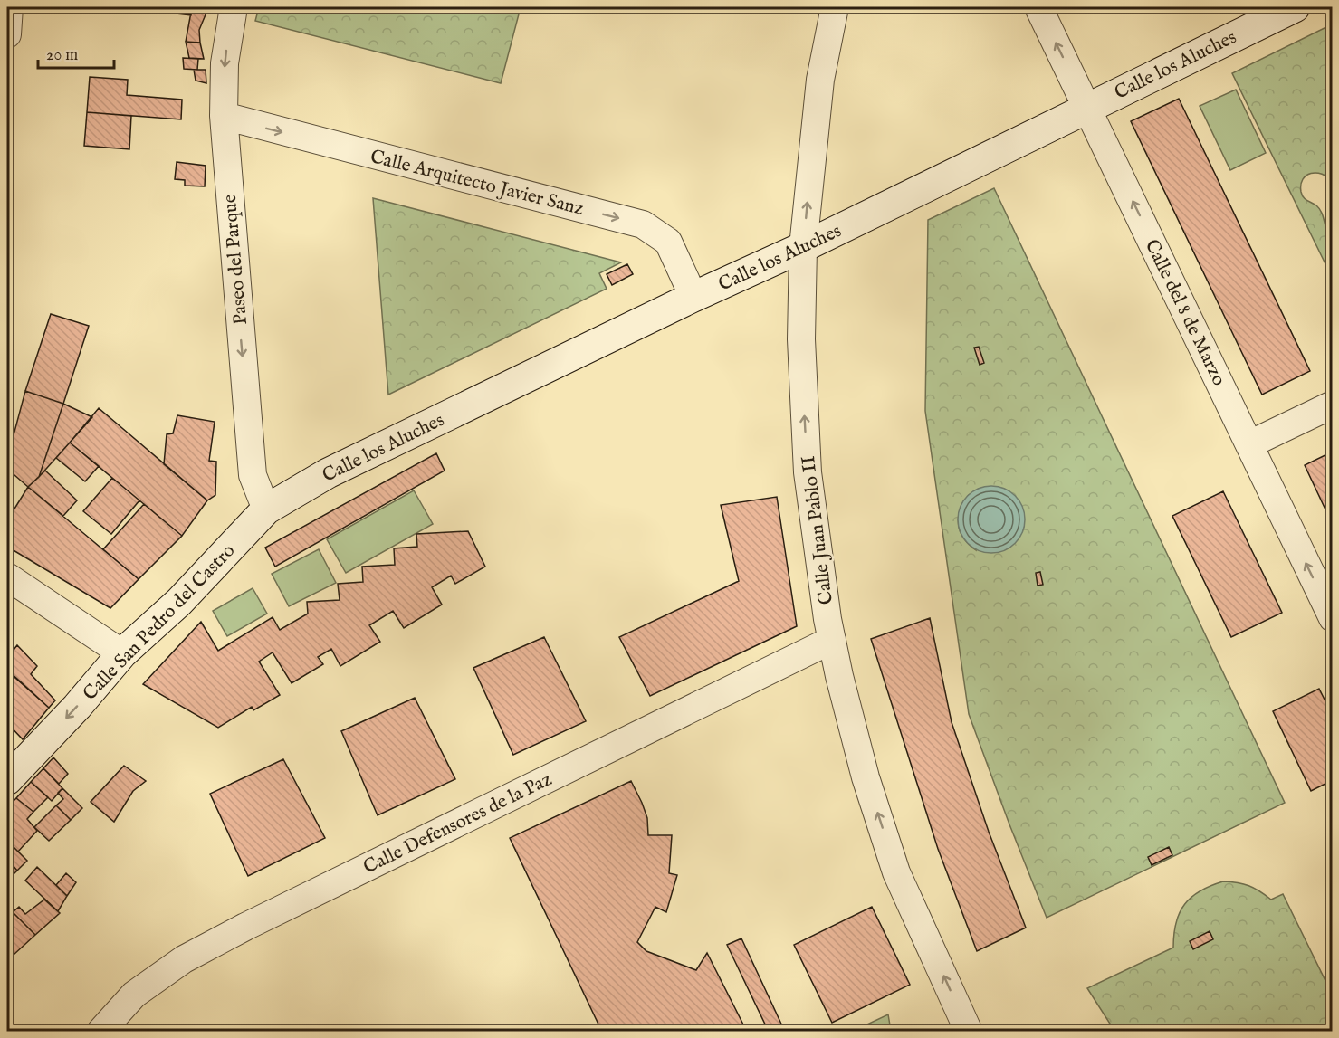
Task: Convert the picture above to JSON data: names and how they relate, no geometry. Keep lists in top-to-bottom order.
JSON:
{
  "streets": {
    "street": [
      "Calle los Aluches",
      "Calle Arquitecto Javier Sanz",
      "Paseo del Parque",
      "Calle del 8 de Marzo",
      "Calle Juan Pablo II",
      "Calle San Pedro del Castro",
      "Calle Defensores de la Paz"
    ]
  },
  "crossings": [
    ["Calle los Aluches", "Calle Arquitecto Javier Sanz"],
    ["Calle los Aluches", "Paseo del Parque"],
    ["Calle los Aluches", "Calle del 8 de Marzo"],
    ["Calle los Aluches", "Calle Juan Pablo II"],
    ["Calle los Aluches", "Calle San Pedro del Castro"],
    ["Calle Arquitecto Javier Sanz", "Paseo del Parque"],
    ["Paseo del Parque", "Calle San Pedro del Castro"],
    ["Calle Juan Pablo II", "Calle Defensores de la Paz"]
  ],
  "one_way": [
    "Calle Arquitecto Javier Sanz",
    "Paseo del Parque",
    "Calle del 8 de Marzo",
    "Calle Juan Pablo II",
    "Calle San Pedro del Castro"
  ],
  "scale_bar": "20 m"
}
